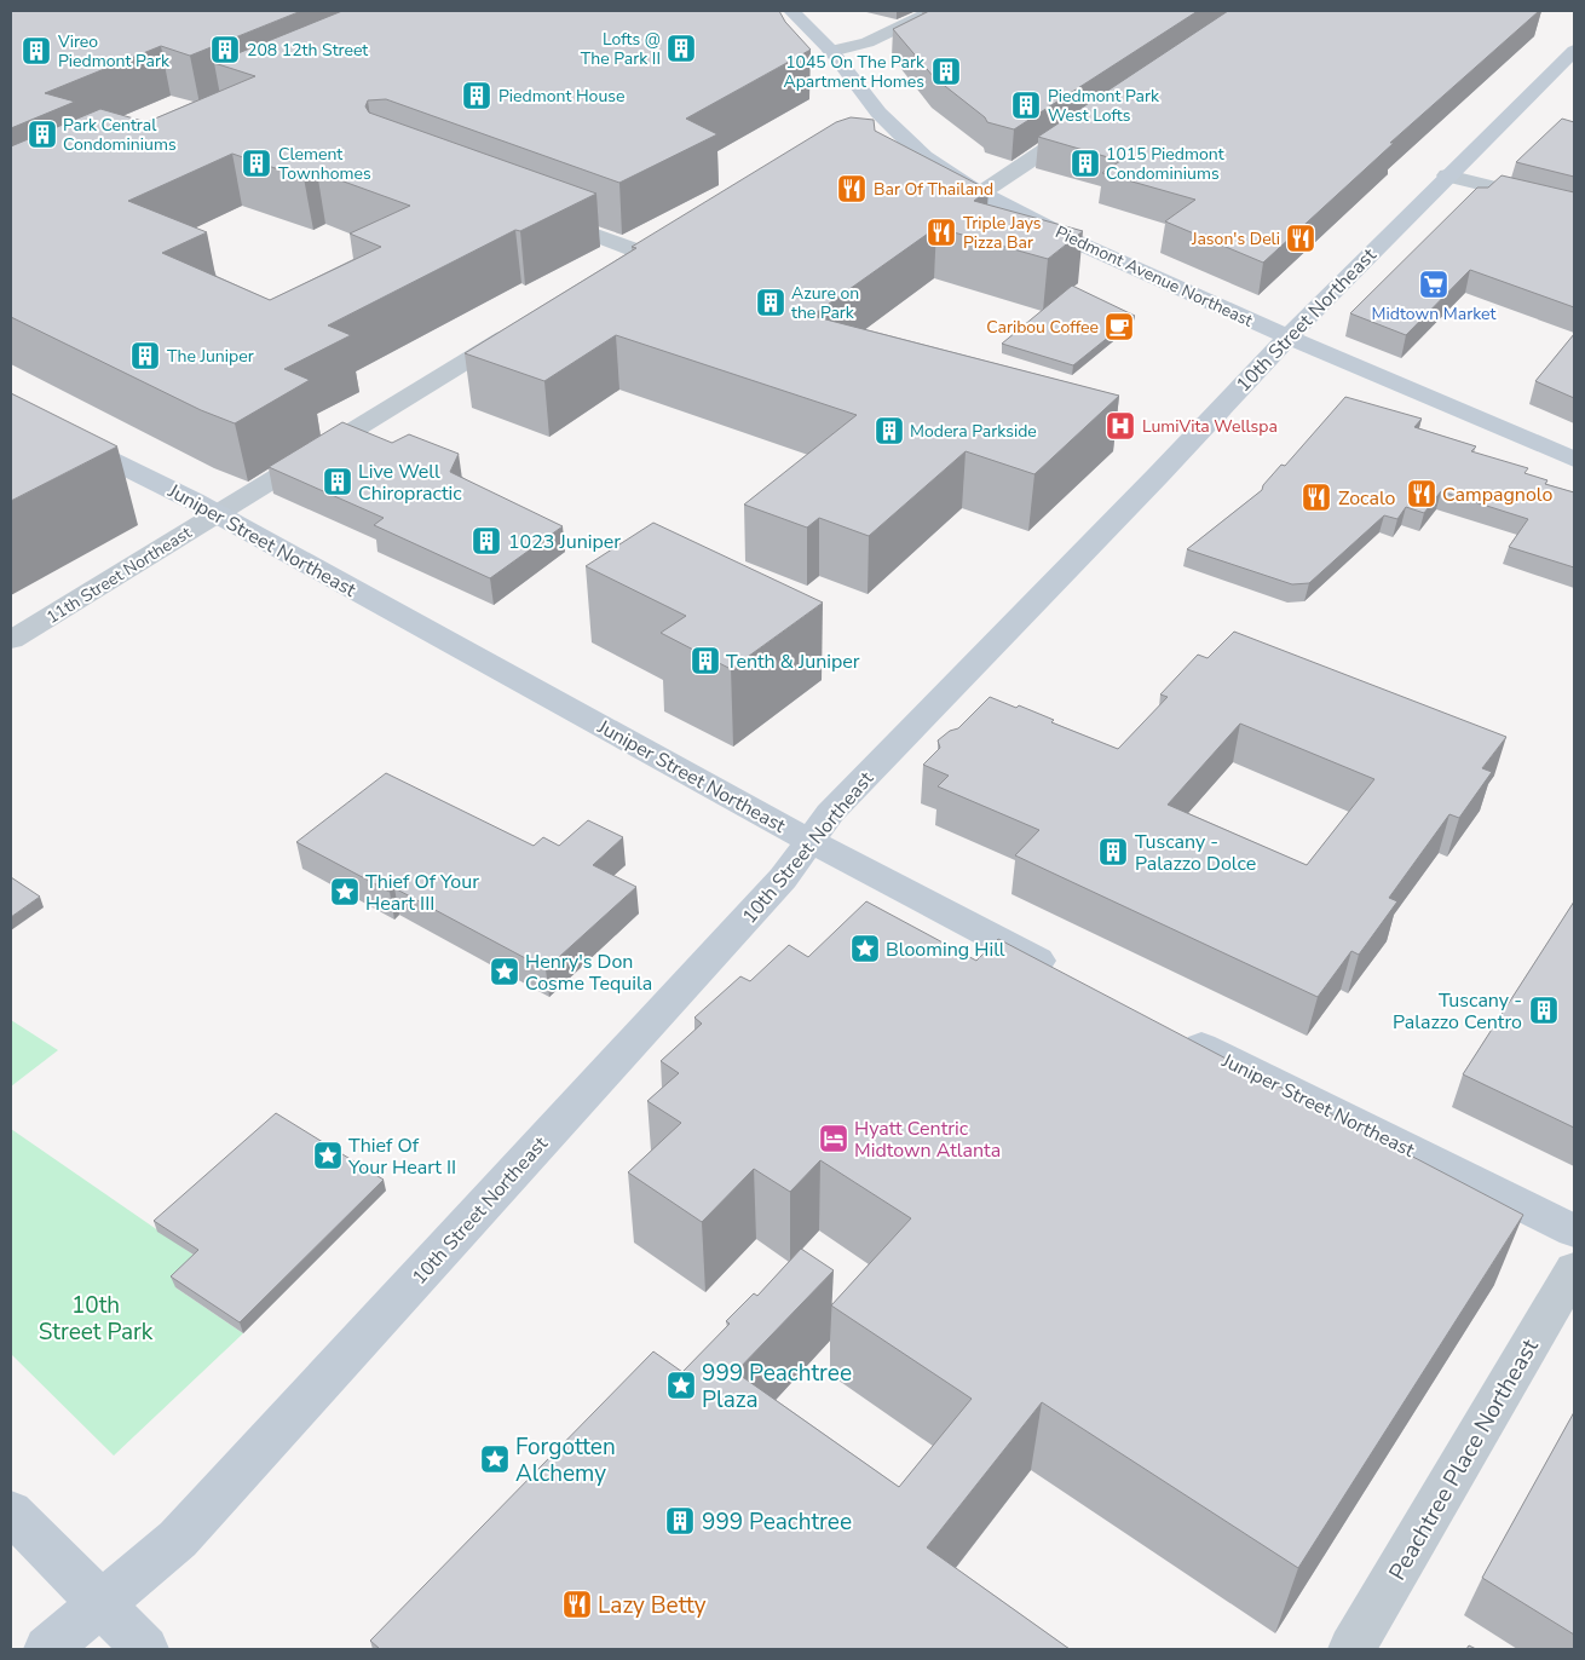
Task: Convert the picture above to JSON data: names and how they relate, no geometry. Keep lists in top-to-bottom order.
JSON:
{
  "streets": {
    "main road": ["Piedmont Avenue Northeast", "10th Street Northeast", "Juniper Street Northeast"],
    "street": ["11th Street Northeast", "Peachtree Place Northeast"]
  },
  "crossings": [
    ["Piedmont Avenue Northeast", "10th Street Northeast"],
    ["10th Street Northeast", "Juniper Street Northeast"],
    ["Juniper Street Northeast", "11th Street Northeast"]
  ],
  "parks": ["10th Street Park"],
  "places": {
    "building": [
      "Lofts @ The Park II",
      "208 12th Street",
      "Vireo Piedmont Park",
      "1045 On The Park Apartment Homes",
      "Piedmont House",
      "Piedmont Park West Lofts",
      "Park Central Condominiums",
      "Clement Townhomes",
      "1015 Piedmont Condominiums",
      "Azure on the Park",
      "The Juniper",
      "Modera Parkside",
      "Live Well Chiropractic",
      "1023 Juniper",
      "Tenth & Juniper",
      "Tuscany - Palazzo Dolce",
      "Tuscany - Palazzo Centro",
      "999 Peachtree"
    ],
    "restaurant": [
      "Bar Of Thailand",
      "Triple Jays Pizza Bar",
      "Jason's Deli",
      "Campagnolo",
      "Zocalo",
      "Lazy Betty"
    ],
    "supermarket": ["Midtown Market"],
    "cafe": ["Caribou Coffee"],
    "hospital": ["LumiVita Wellspa"],
    "place": [
      "Thief Of Your Heart III",
      "Blooming Hill",
      "Henry's Don Cosme Tequila",
      "Thief Of Your Heart II",
      "999 Peachtree Plaza",
      "Forgotten Alchemy"
    ],
    "hotel": ["Hyatt Centric Midtown Atlanta"]
  }
}
